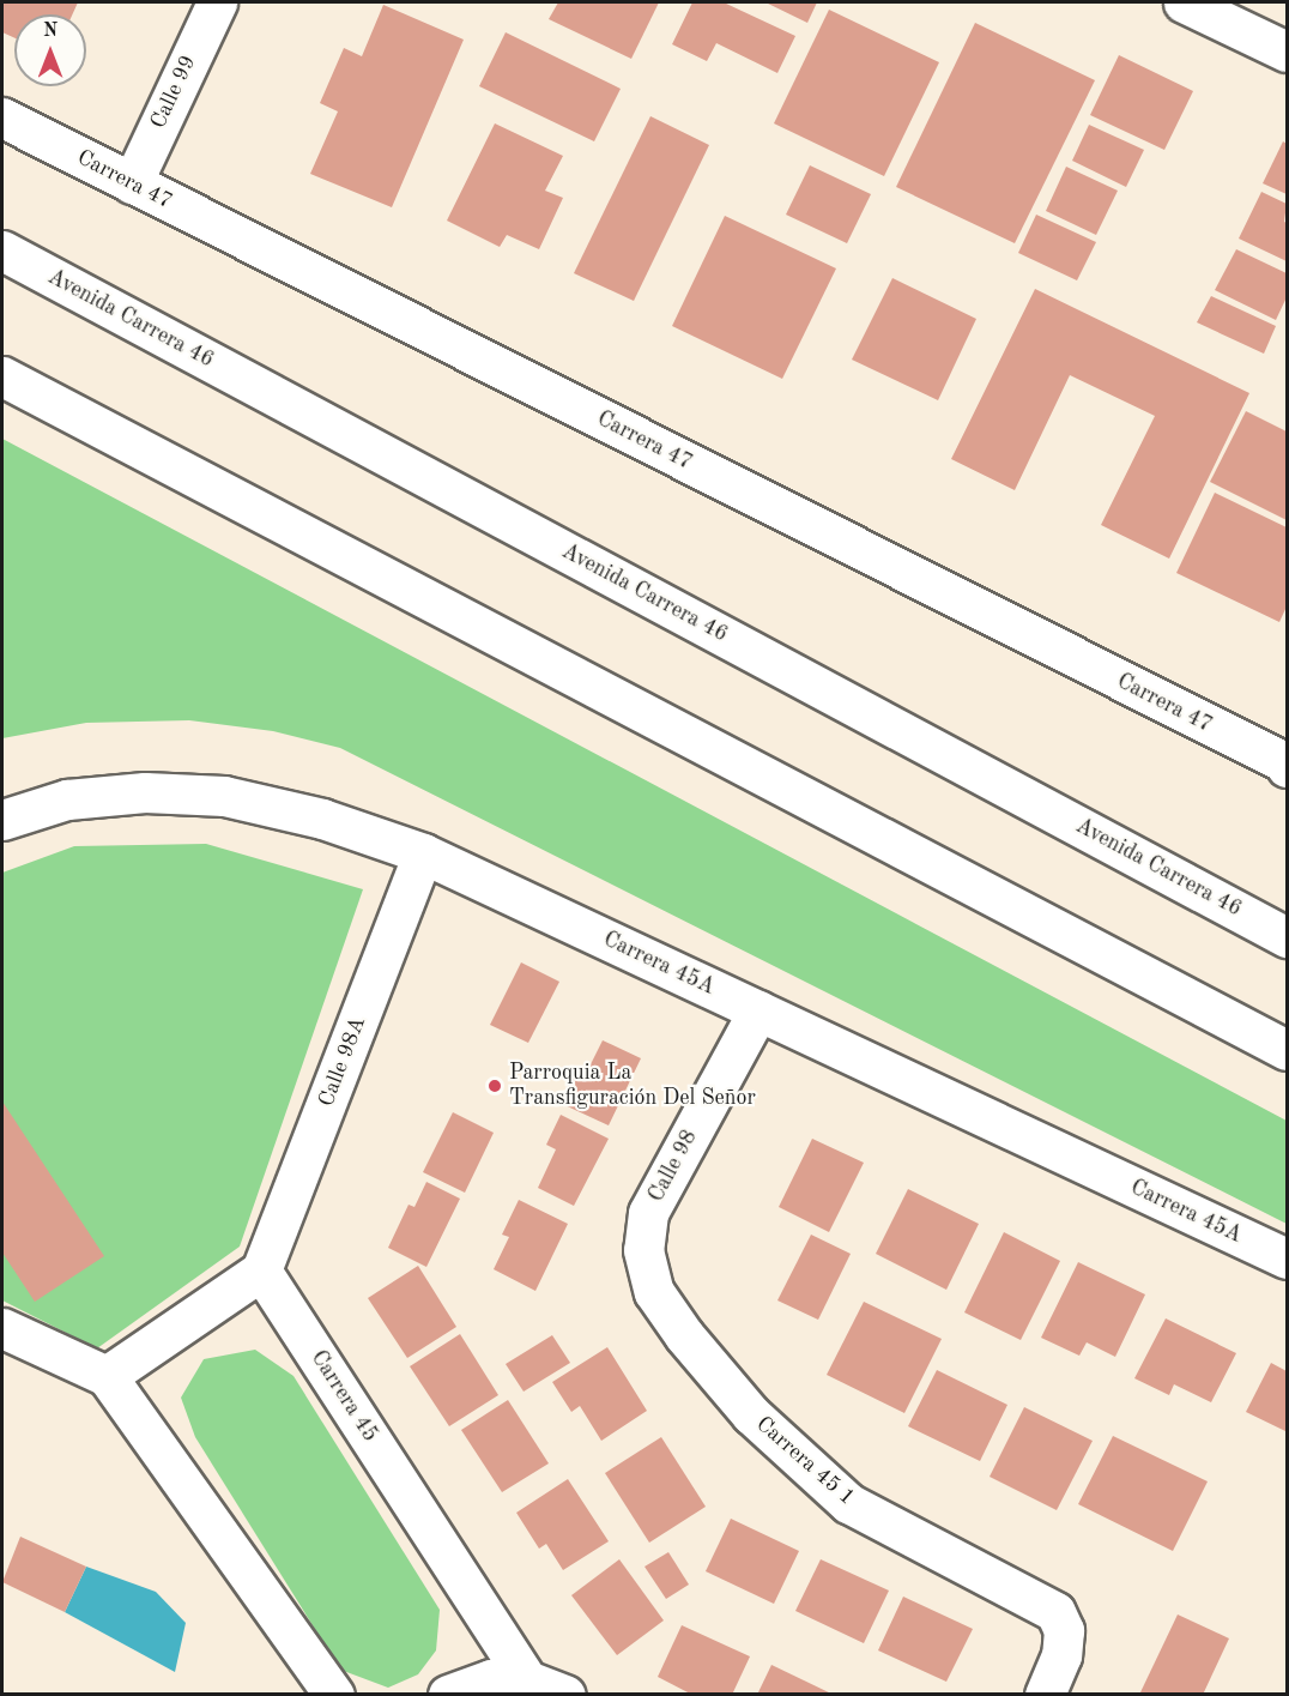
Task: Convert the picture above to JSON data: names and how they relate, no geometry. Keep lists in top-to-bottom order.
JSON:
{
  "streets": {
    "street": [
      "Calle 99",
      "Carrera 47",
      "Avenida Carrera 46",
      "Carrera 45A",
      "Calle 98A",
      "Calle 98",
      "Carrera 45",
      "Carrera 45 1"
    ]
  },
  "crossings": [
    ["Calle 99", "Carrera 47"],
    ["Carrera 45A", "Calle 98A"],
    ["Carrera 45A", "Calle 98"],
    ["Calle 98A", "Carrera 45"],
    ["Calle 98", "Carrera 45 1"]
  ],
  "places": ["Parroquia La Transfiguración Del Señor"],
  "north": "top"
}
